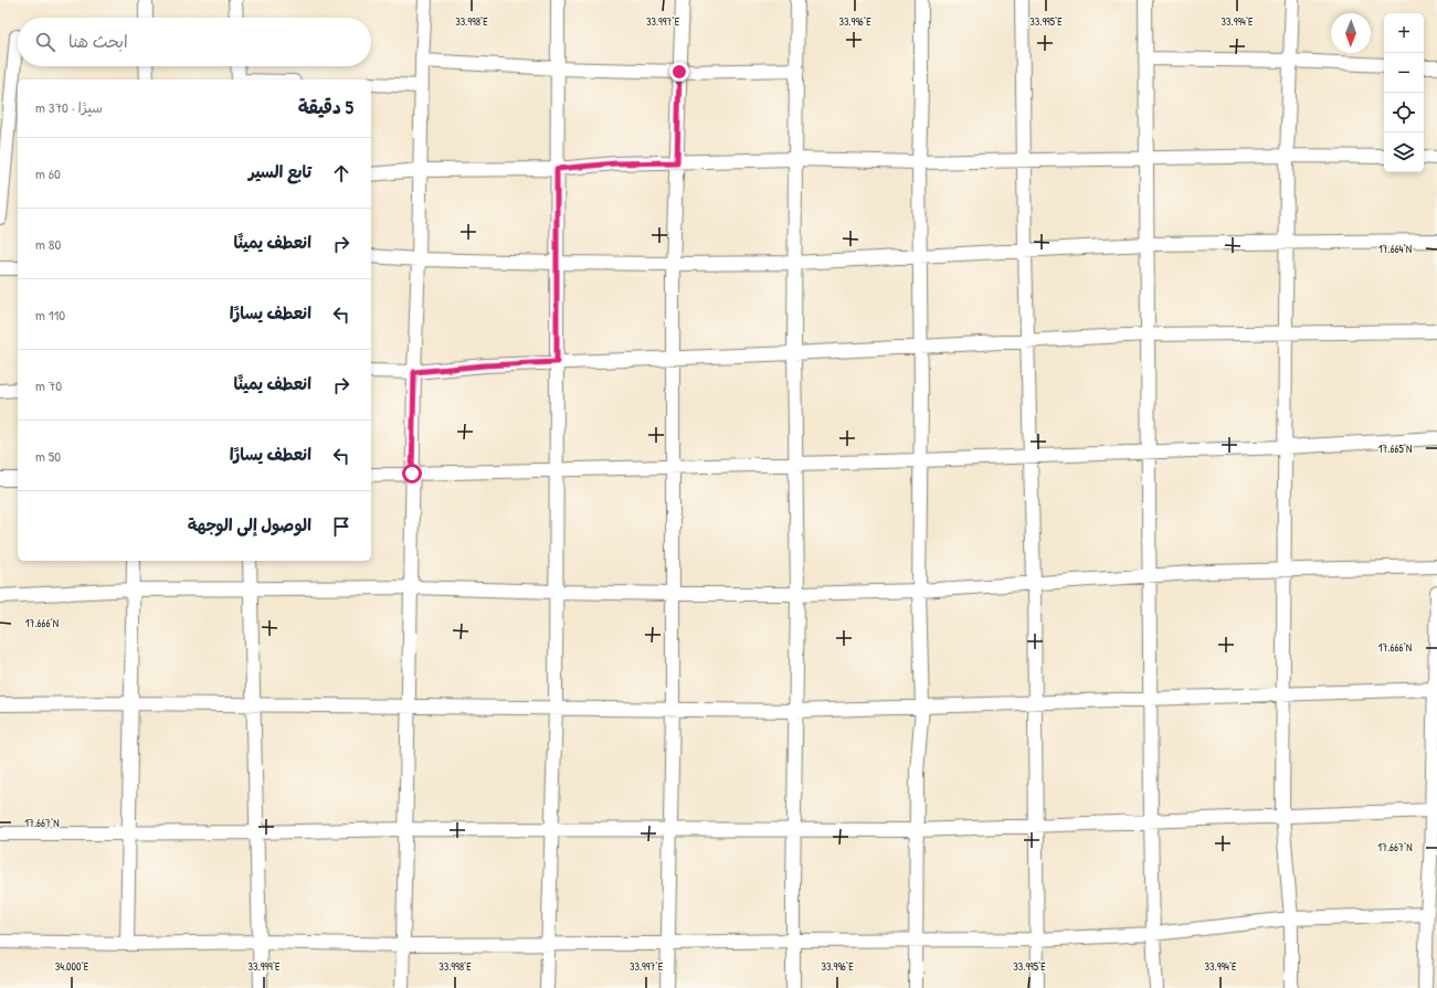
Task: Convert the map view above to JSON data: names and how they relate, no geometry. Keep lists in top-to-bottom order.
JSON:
{
  "north": "bottom",
  "page": {
    "map_buttons": ["+", "−"],
    "search": "ابحث هنا",
    "heading": ["5 دقيقة", "سيرًا · 370 m"],
    "list": [
      ["تابع السير", "60 m"],
      ["انعطف يمينًا", "80 m"],
      ["انعطف يسارًا", "110 m"],
      ["انعطف يمينًا", "70 m"],
      ["انعطف يسارًا", "50 m"],
      "الوصول إلى الوجهة"
    ]
  },
  "coordinates": [
    "33.998°E",
    "33.997°E",
    "33.996°E",
    "33.995°E",
    "33.994°E",
    "17.664°N",
    "17.665°N",
    "17.666°N",
    "17.667°N",
    "34.000°E",
    "33.999°E"
  ]
}
